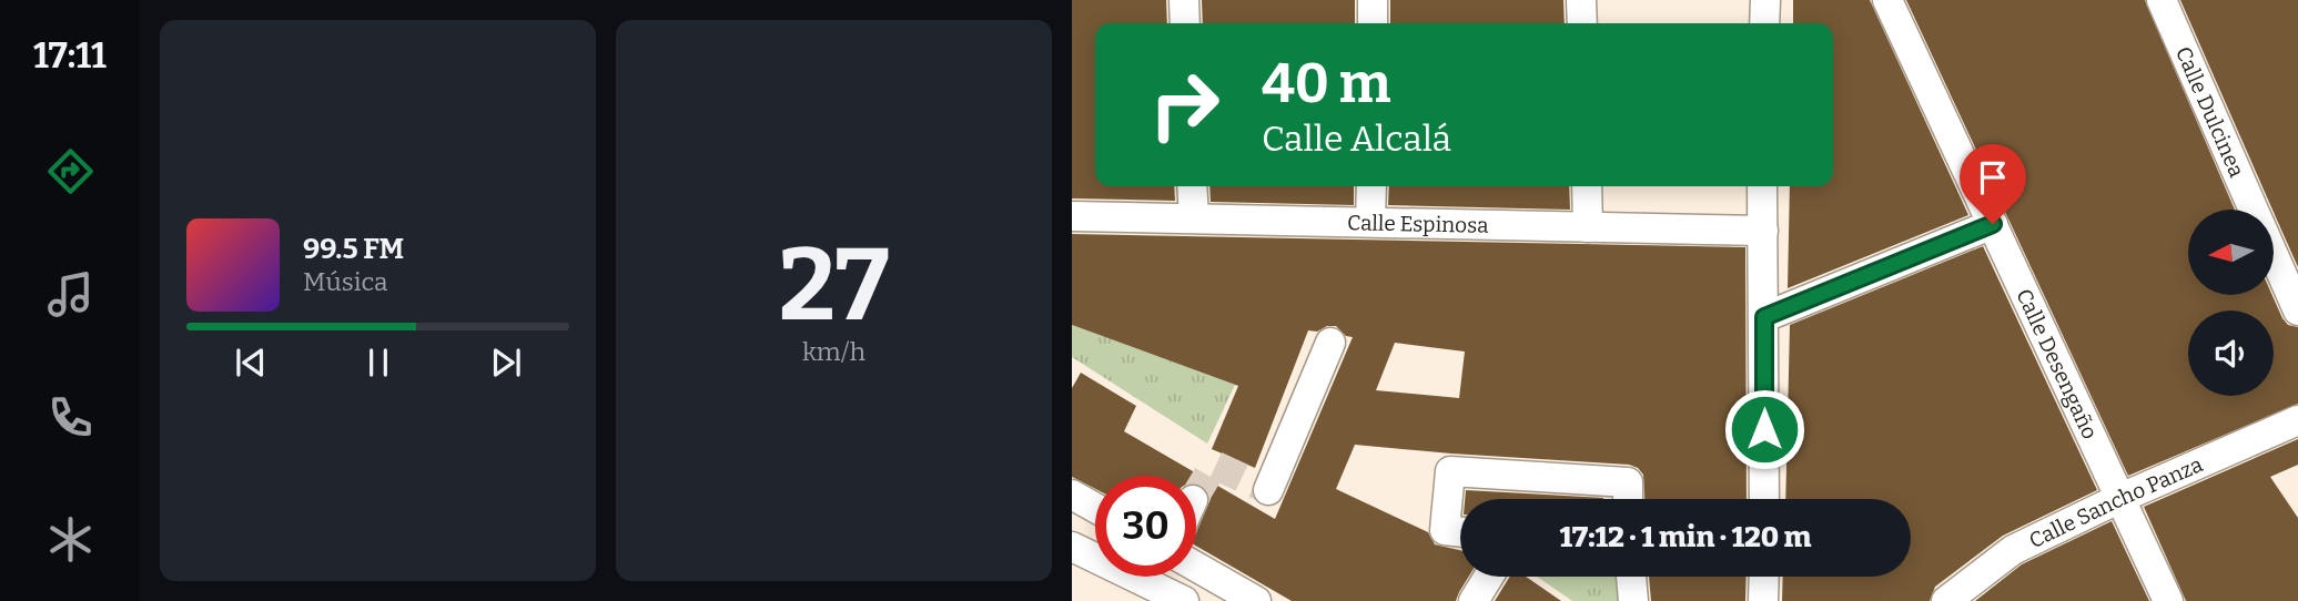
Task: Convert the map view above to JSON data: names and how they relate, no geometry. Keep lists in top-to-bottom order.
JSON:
{
  "streets": {
    "street": [
      "Calle Dulcinea",
      "Calle Espinosa",
      "Calle Desengaño",
      "Calle Sancho Panza"
    ]
  },
  "crossings": [
    ["Calle Desengaño", "Calle Sancho Panza"]
  ],
  "north": "left",
  "page": {
    "tabs": "17:11",
    "tile": ["27", "km/h"],
    "turn": ["40 m", "Calle Alcalá"],
    "song": ["99.5 FM", "Música"],
    "limit": "30",
    "trip": "17:12 · 1 min · 120 m"
  }
}
